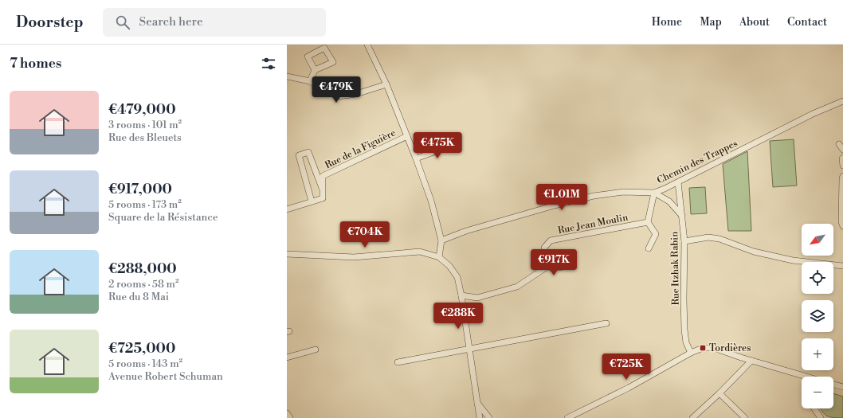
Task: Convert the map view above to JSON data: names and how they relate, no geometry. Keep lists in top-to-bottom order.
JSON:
{
  "streets": {
    "street": [
      "Rue de la Figuière",
      "Chemin des Trappes",
      "Rue Jean Moulin",
      "Rue Itzhak Rabin"
    ]
  },
  "crossings": [
    ["Chemin des Trappes", "Rue Itzhak Rabin"]
  ],
  "places": {
    "transit": ["Tordières"]
  },
  "north": "bottom left",
  "page": {
    "header": "Doorstep",
    "search": "Search here",
    "nav": [
      "Home",
      "Map",
      "About",
      "Contact"
    ],
    "heading": "7 homes",
    "price": [
      "€479K",
      "€475K",
      "€1.01M",
      "€704K",
      "€917K",
      "€288K",
      "€725K"
    ],
    "list": [
      {
        "name": "€479,000",
        "note": "3 rooms · 101 m² · Rue des Bleuets"
      },
      {
        "name": "€917,000",
        "note": "5 rooms · 173 m² · Square de la Résistance"
      },
      {
        "name": "€288,000",
        "note": "2 rooms · 58 m² · Rue du 8 Mai"
      },
      {
        "name": "€725,000",
        "note": "5 rooms · 143 m² · Avenue Robert Schuman"
      }
    ],
    "map_buttons": ["+", "−"]
  }
}
